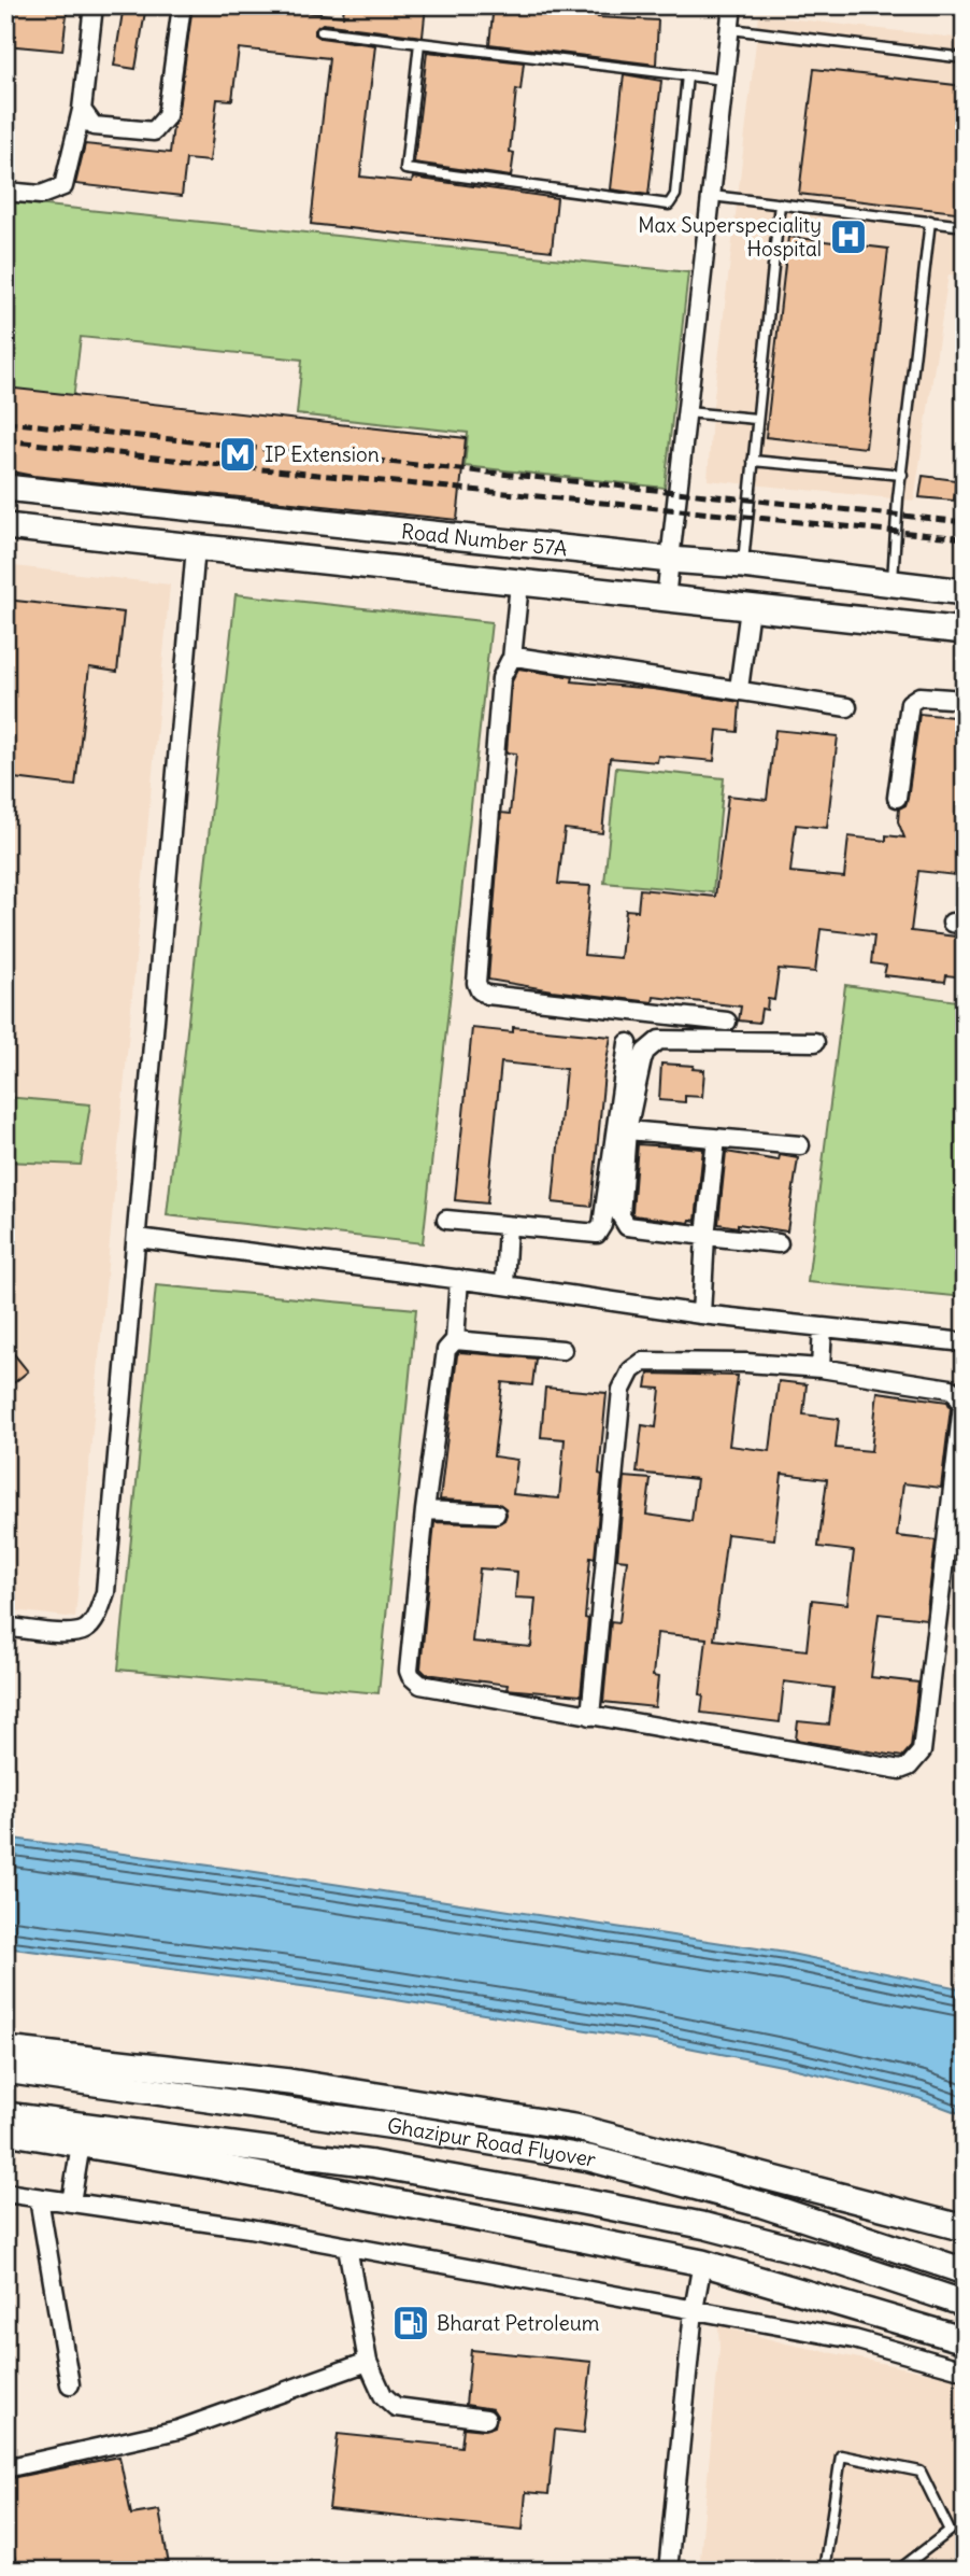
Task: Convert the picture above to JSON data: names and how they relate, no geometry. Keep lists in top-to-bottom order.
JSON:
{
  "streets": {
    "main road": ["Road Number 57A", "Ghazipur Road Flyover"]
  },
  "places": {
    "hospital": ["Max Superspeciality Hospital"],
    "metro station": ["IP Extension"],
    "fuel station": ["Bharat Petroleum"]
  }
}
